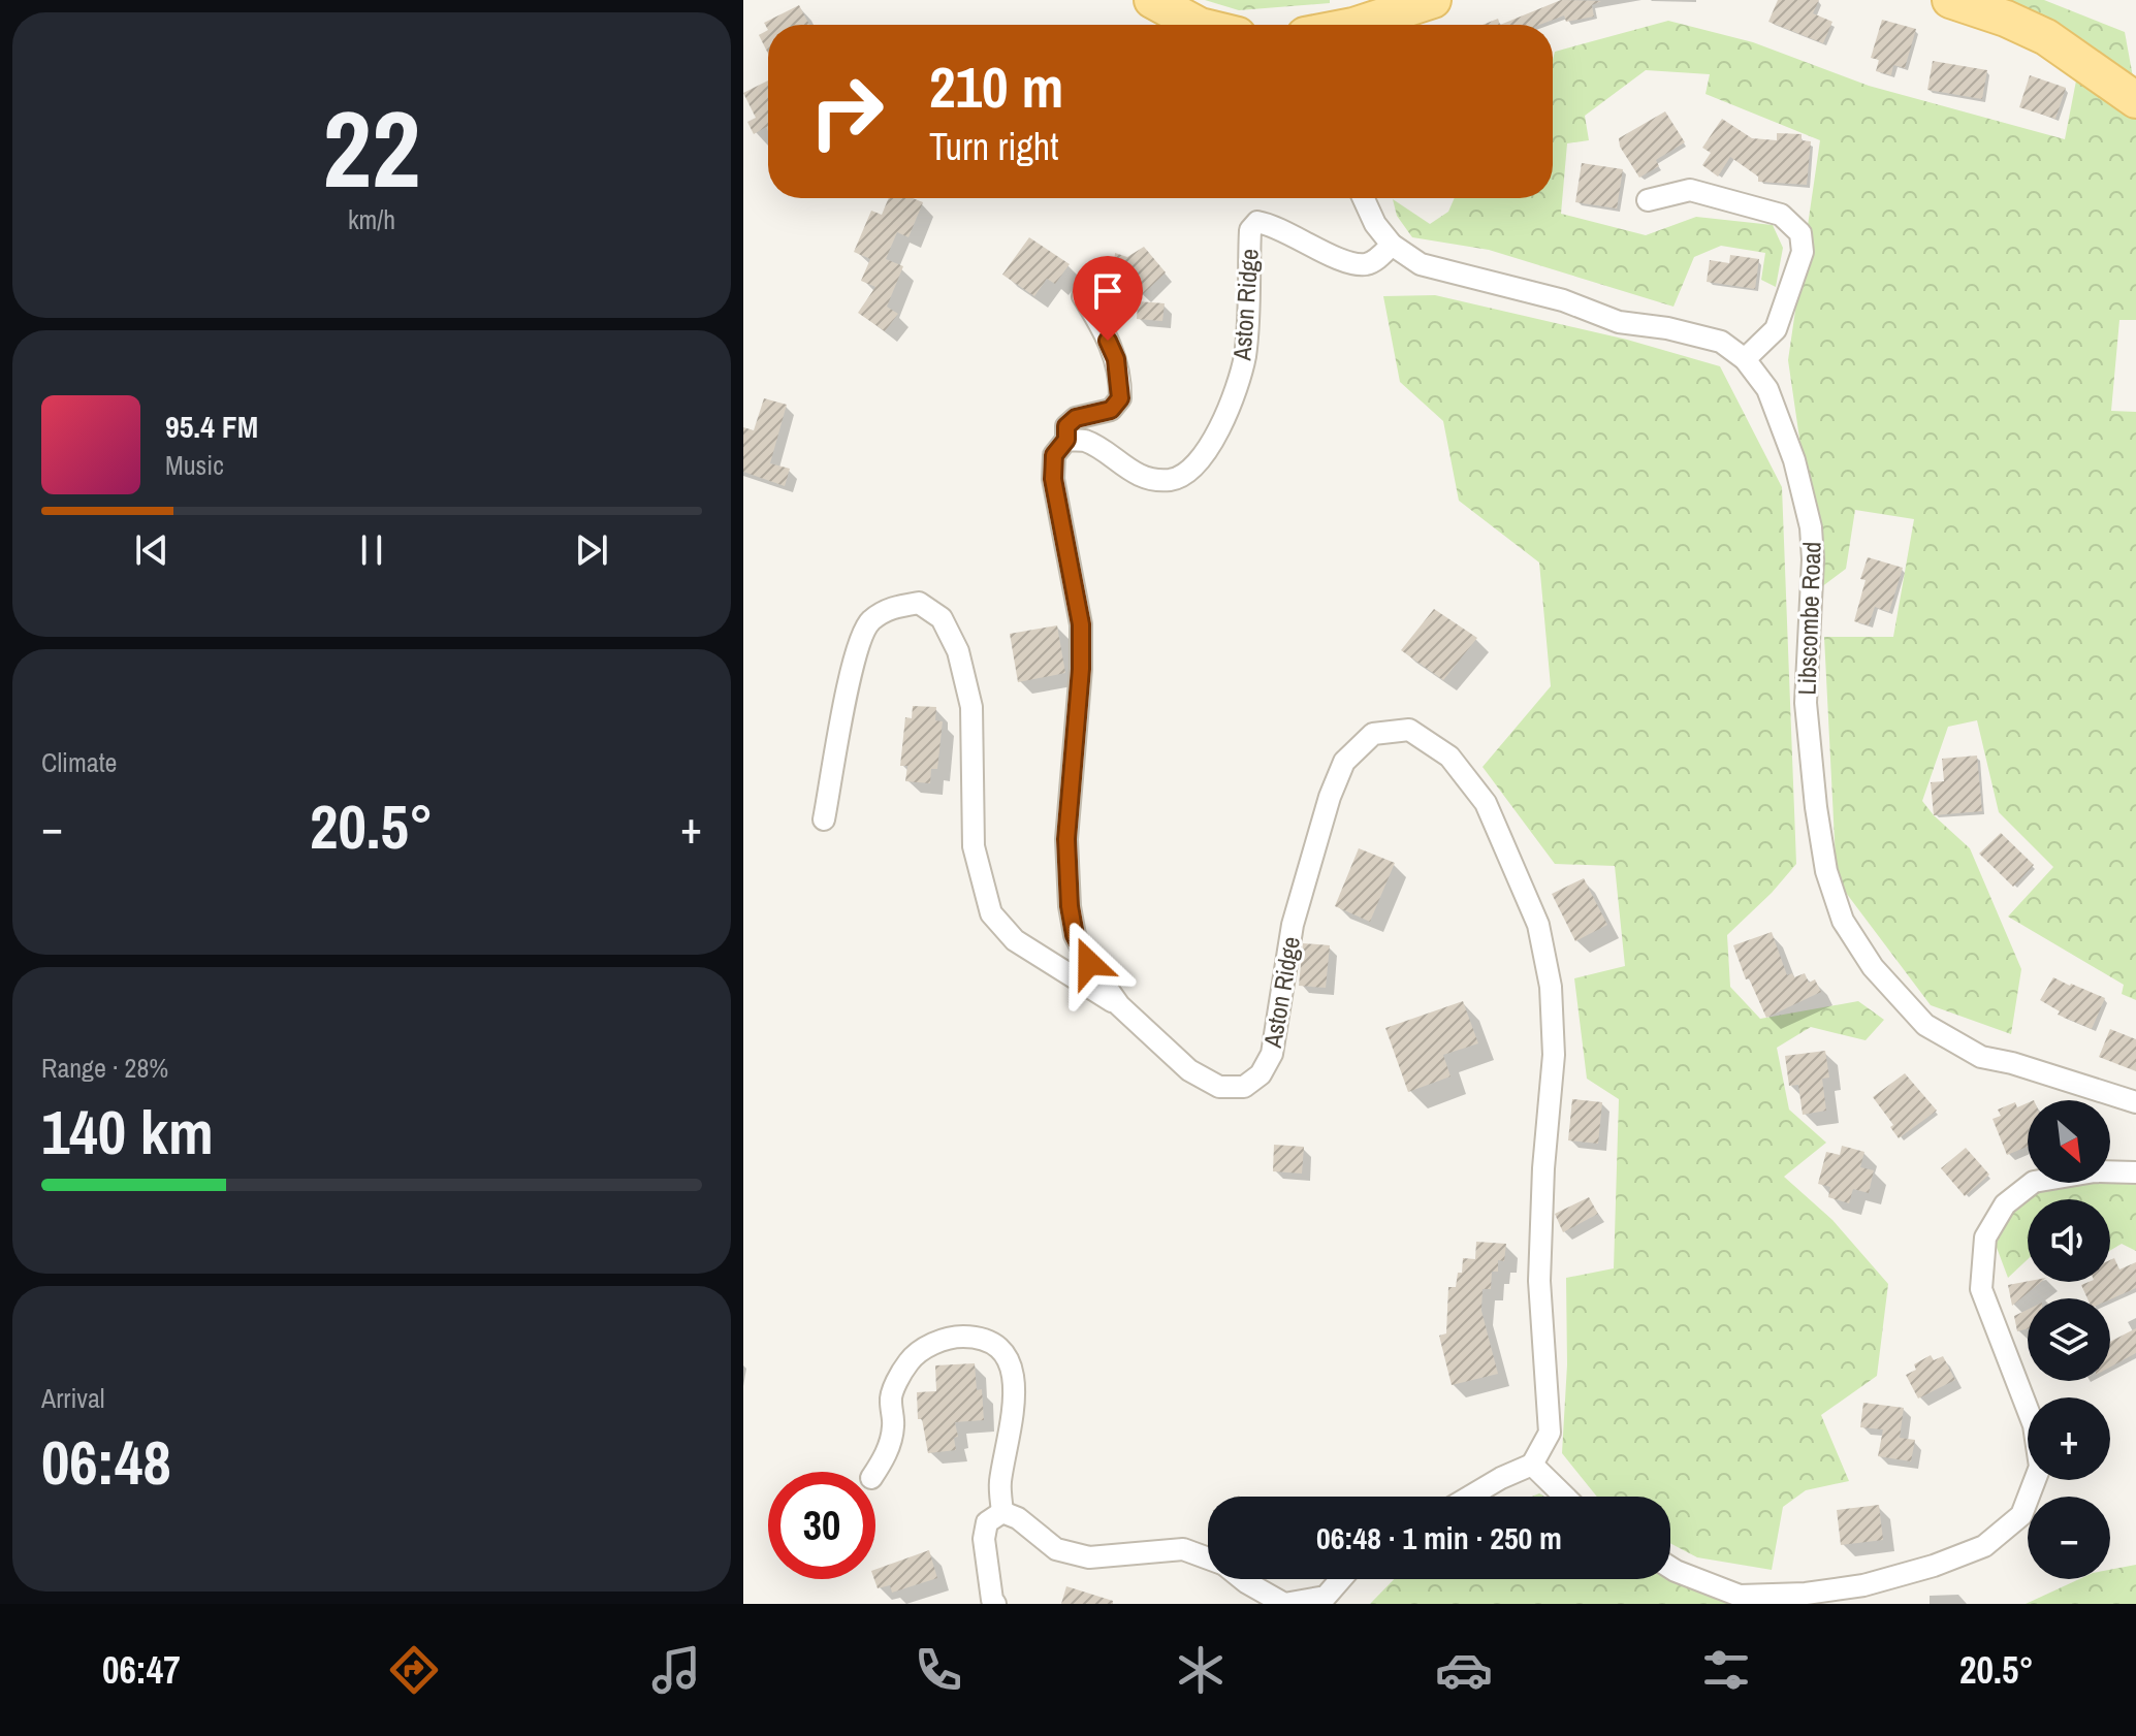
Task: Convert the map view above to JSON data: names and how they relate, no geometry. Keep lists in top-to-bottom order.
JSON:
{
  "streets": {
    "street": ["Aston Ridge", "Libscombe Road"]
  },
  "crossings": [
    ["Aston Ridge", "Libscombe Road"]
  ],
  "north": "bottom right",
  "page": {
    "tile": [
      ["22", "km/h"],
      "Climate",
      ["Range · 28%", "140 km"],
      ["Arrival", "06:48"]
    ],
    "turn": ["210 m", "Turn right"],
    "song": ["95.4 FM", "Music"],
    "heat": ["−", "20.5°", "+"],
    "map_buttons": ["+", "−"],
    "limit": "30",
    "trip": "06:48 · 1 min · 250 m",
    "tabs": ["06:47", "20.5°"]
  }
}
